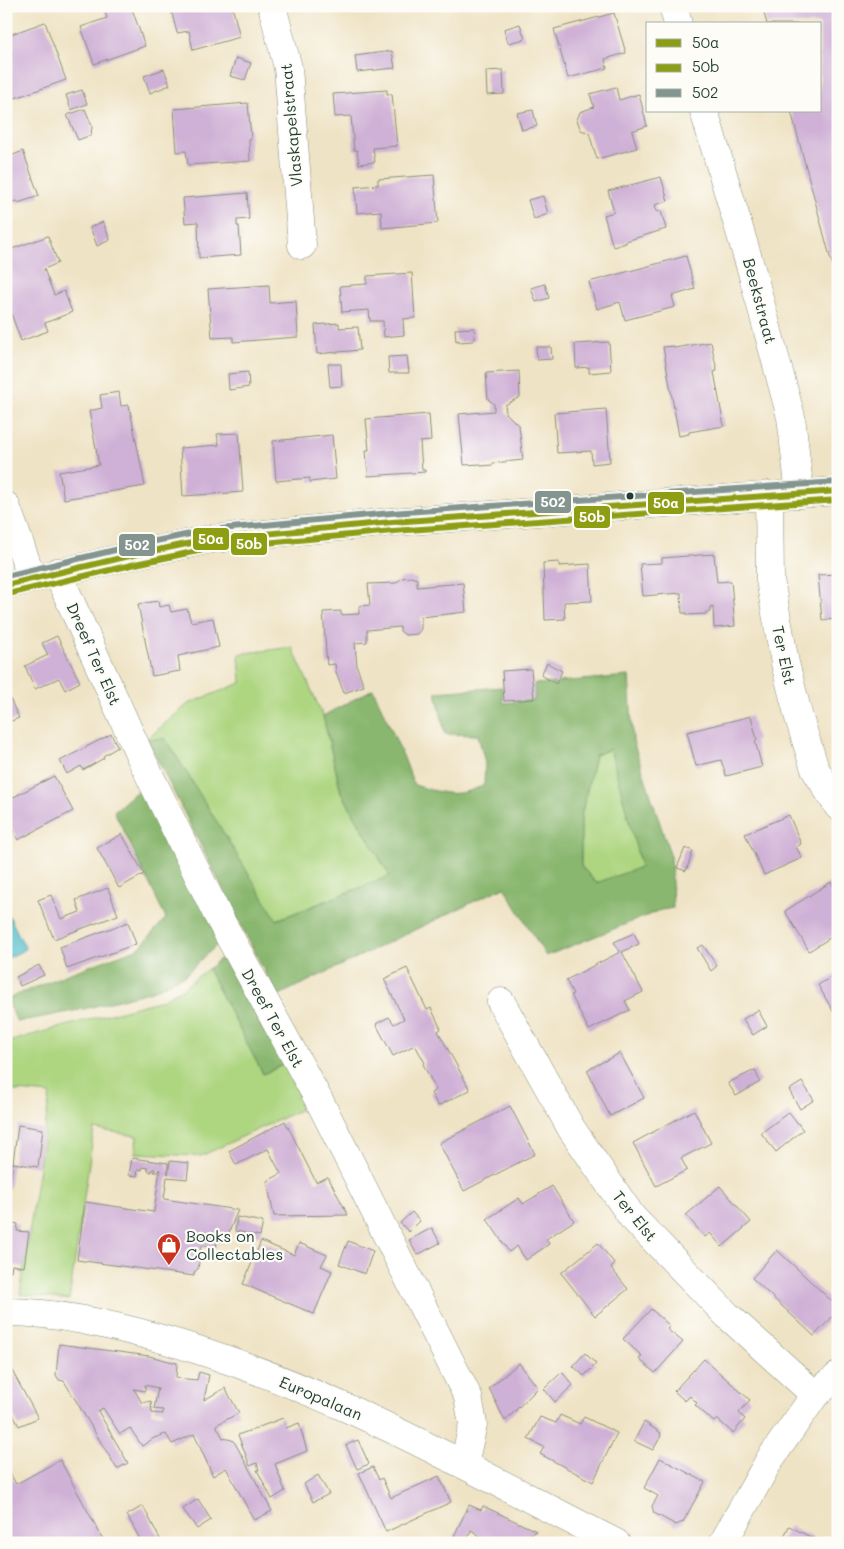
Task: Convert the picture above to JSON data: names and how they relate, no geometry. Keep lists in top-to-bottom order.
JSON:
{
  "streets": {
    "street": [
      "Vlaskapelstraat",
      "Beekstraat",
      "Dreef Ter Elst",
      "Ter Elst",
      "Europalaan"
    ]
  },
  "crossings": [
    ["Dreef Ter Elst", "Europalaan"]
  ],
  "places": {
    "shop": ["Books on Collectables"]
  },
  "lines": ["transit line 502", "transit line 50a", "transit line 50b"],
  "legend": ["50a", "50b", "502"]
}
